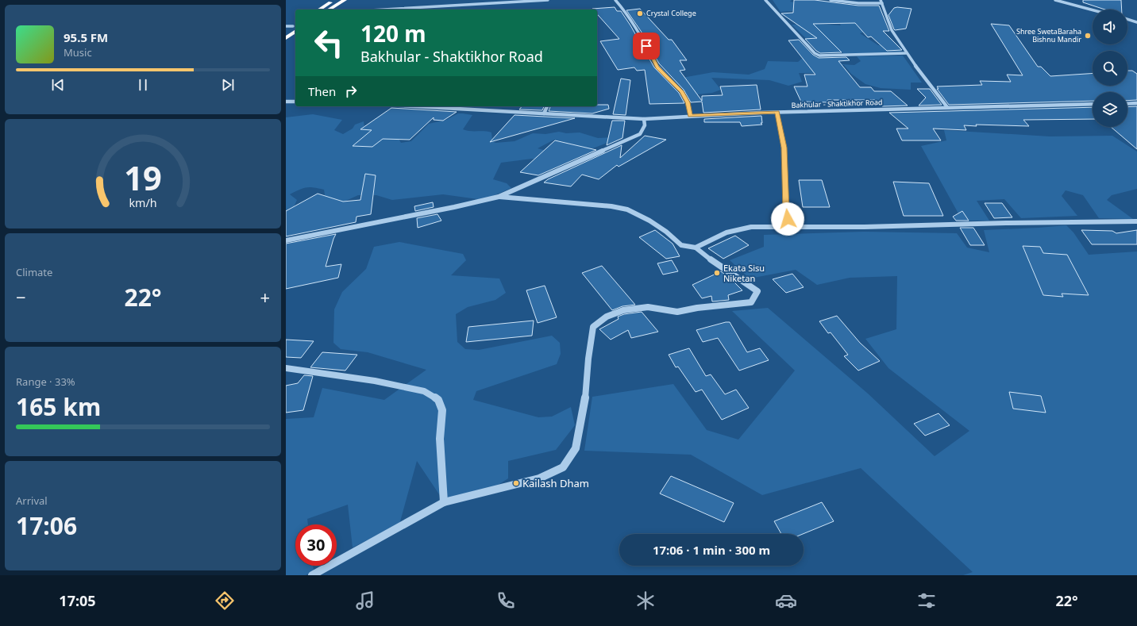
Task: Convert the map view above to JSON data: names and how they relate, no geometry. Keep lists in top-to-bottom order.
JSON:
{
  "streets": {
    "street": ["Bakhular - Shaktikhor Road"]
  },
  "places": [
    "Crystal College",
    "Shree SwetaBaraha Bishnu Mandir",
    "Ekata Sisu Niketan",
    "Kailash Dham"
  ],
  "page": {
    "turn": ["120 m", "Bakhular - Shaktikhor Road"],
    "song": ["95.5 FM", "Music"],
    "then": "Then",
    "tile": [
      "Climate",
      ["Range · 33%", "165 km"],
      ["Arrival", "17:06"]
    ],
    "heat": ["−", "22°", "+"],
    "limit": "30",
    "trip": "17:06 · 1 min · 300 m",
    "tabs": ["17:05", "22°"],
    "gauge": ["19", "km/h"]
  }
}
